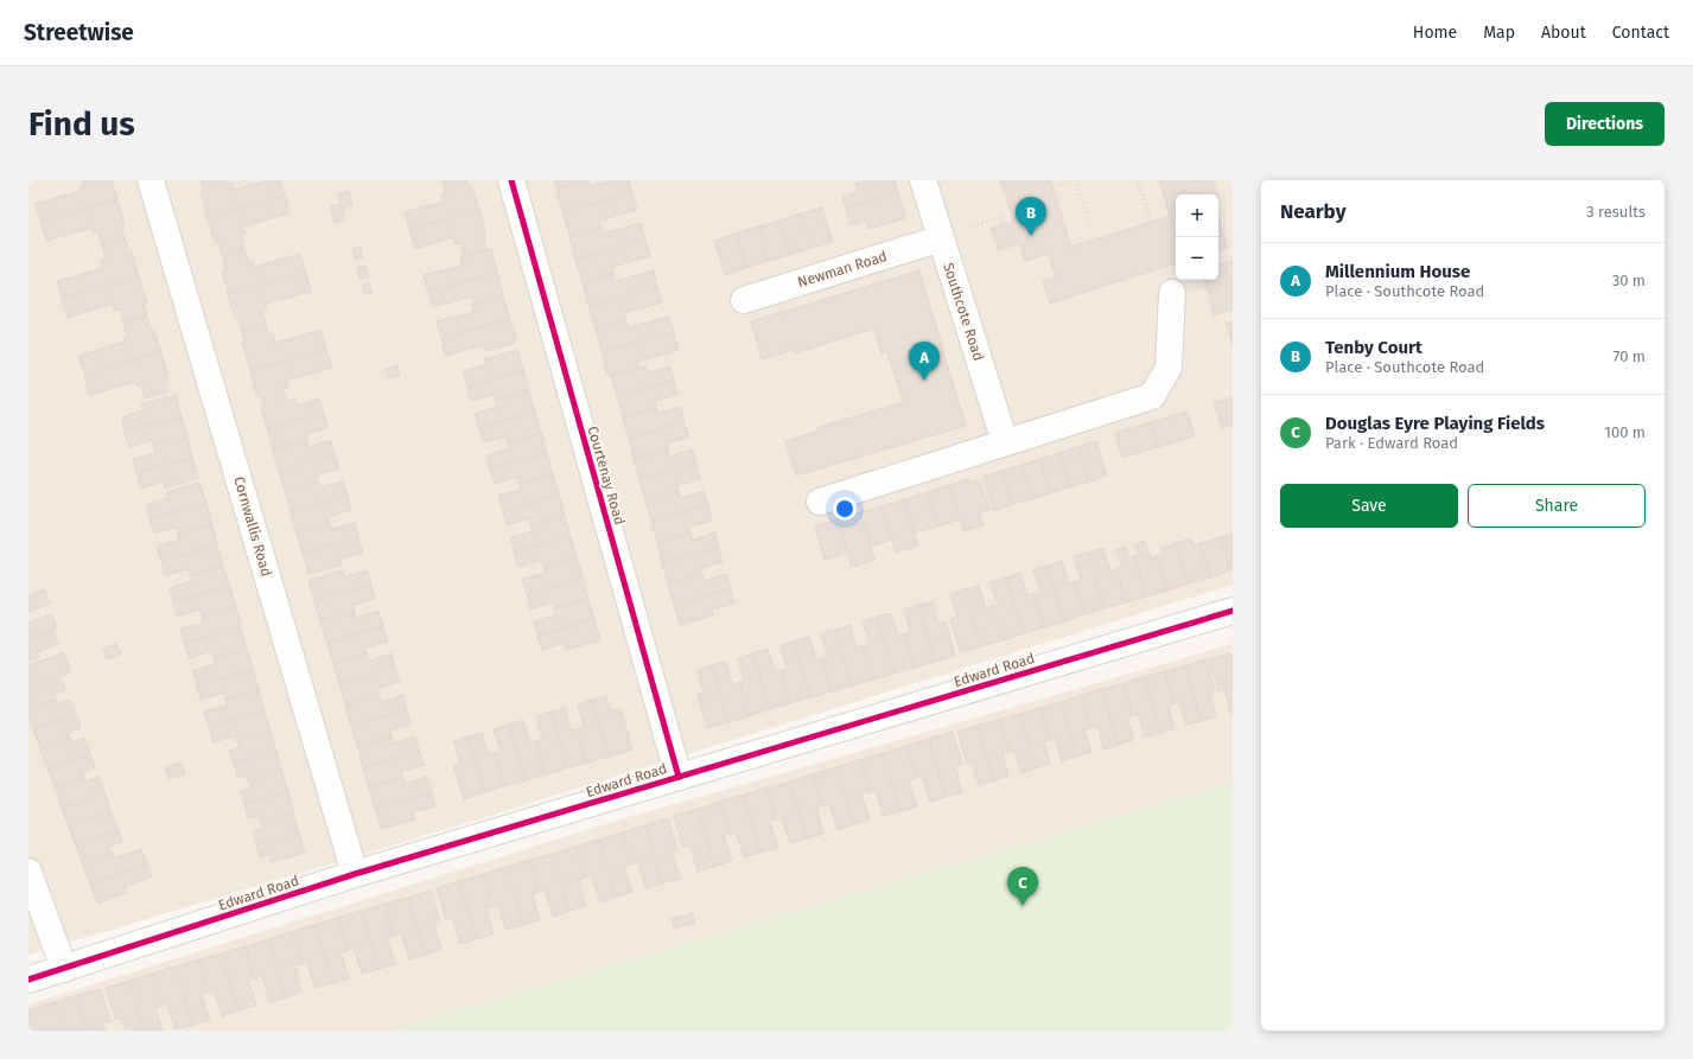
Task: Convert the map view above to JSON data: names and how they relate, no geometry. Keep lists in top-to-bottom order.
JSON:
{
  "streets": {
    "street": [
      "Newman Road",
      "Southcote Road",
      "Courtenay Road",
      "Cornwallis Road",
      "Edward Road"
    ]
  },
  "crossings": [
    ["Newman Road", "Southcote Road"],
    ["Courtenay Road", "Edward Road"],
    ["Cornwallis Road", "Edward Road"]
  ],
  "page": {
    "header": "Streetwise",
    "nav": [
      "Home",
      "Map",
      "About",
      "Contact"
    ],
    "buttons": [
      "Directions",
      ["Save", "Share"]
    ],
    "title": "Find us",
    "heading": ["Nearby", "3 results"],
    "map_buttons": ["+", "−"],
    "pins": ["B", "A", "C"],
    "list": [
      {
        "mark": "A",
        "name": "Millennium House",
        "note": "Place · Southcote Road",
        "value": "30 m"
      },
      {
        "mark": "B",
        "name": "Tenby Court",
        "note": "Place · Southcote Road",
        "value": "70 m"
      },
      {
        "mark": "C",
        "name": "Douglas Eyre Playing Fields",
        "note": "Park · Edward Road",
        "value": "100 m"
      }
    ]
  }
}
